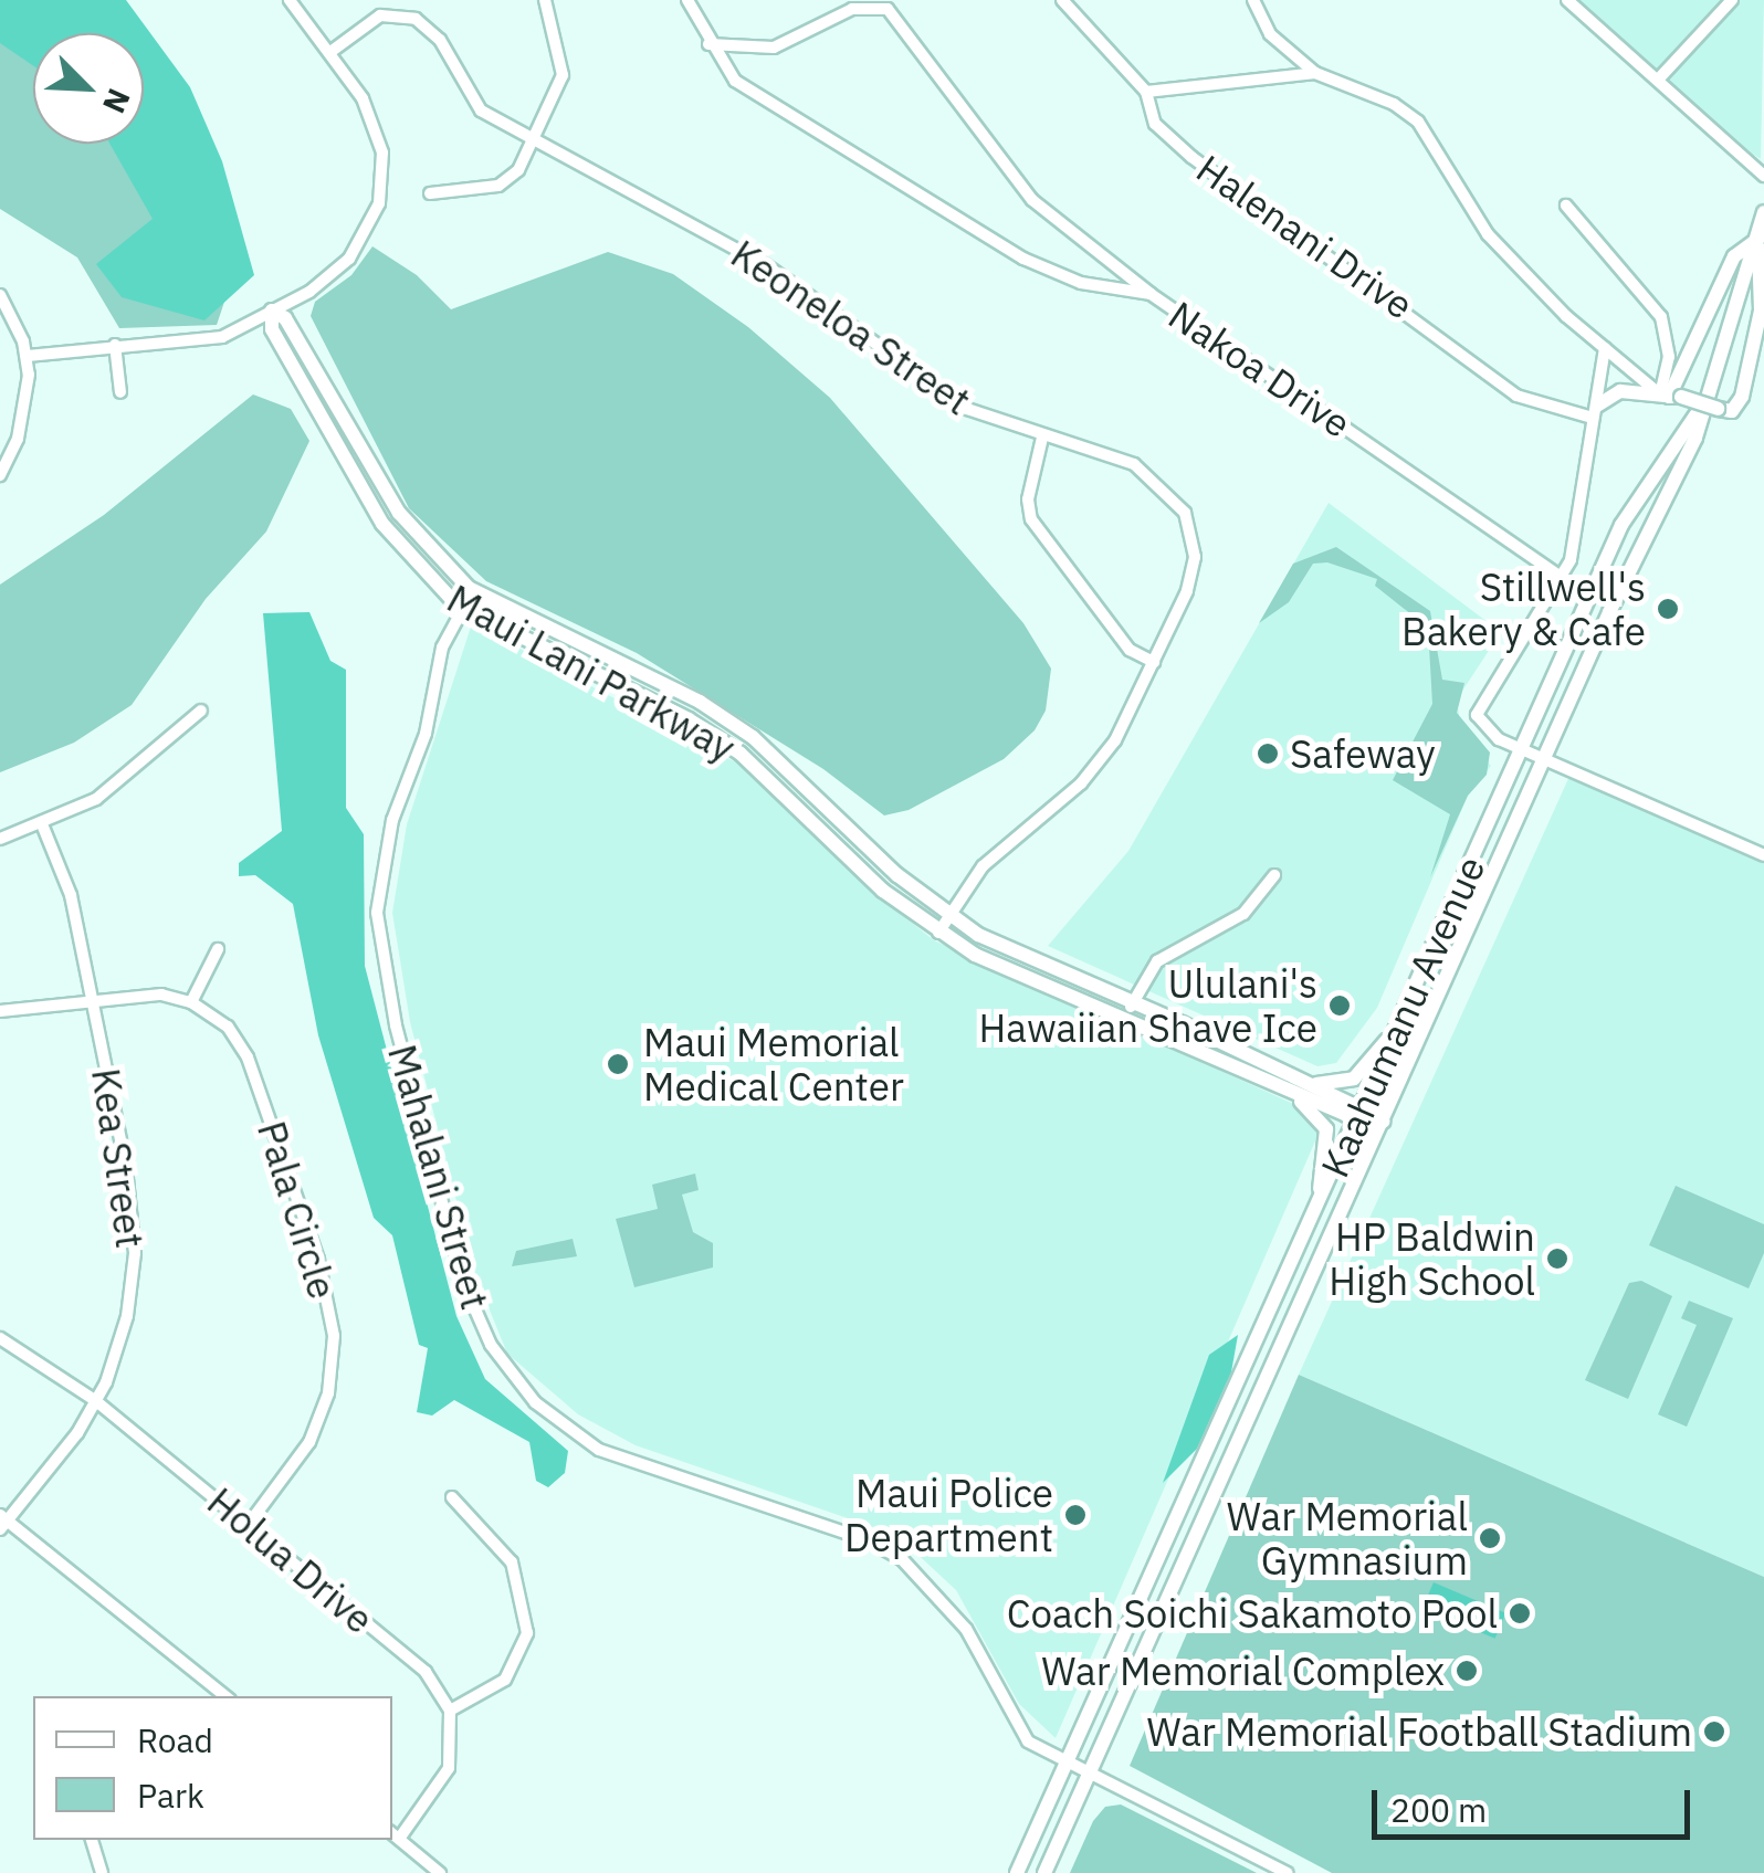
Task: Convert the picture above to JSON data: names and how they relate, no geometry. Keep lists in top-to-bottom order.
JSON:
{
  "streets": {
    "main road": ["Maui Lani Parkway", "Kaahumanu Avenue"],
    "street": [
      "Halenani Drive",
      "Keoneloa Street",
      "Nakoa Drive",
      "Kea Street",
      "Mahalani Street",
      "Pala Circle",
      "Holua Drive"
    ]
  },
  "crossings": [
    ["Keoneloa Street", "Maui Lani Parkway"],
    ["Maui Lani Parkway", "Kaahumanu Avenue"],
    ["Maui Lani Parkway", "Mahalani Street"],
    ["Kaahumanu Avenue", "Mahalani Street"],
    ["Kea Street", "Holua Drive"],
    ["Pala Circle", "Holua Drive"]
  ],
  "places": [
    "Stillwell's Bakery & Cafe",
    "Safeway",
    "Ululani's Hawaiian Shave Ice",
    "Maui Memorial Medical Center",
    "HP Baldwin High School",
    "Maui Police Department",
    "War Memorial Gymnasium",
    "Coach Soichi Sakamoto Pool",
    "War Memorial Complex",
    "War Memorial Football Stadium"
  ],
  "legend": ["Road", "Park"],
  "scale_bar": "200 m",
  "north": "bottom right"
}
